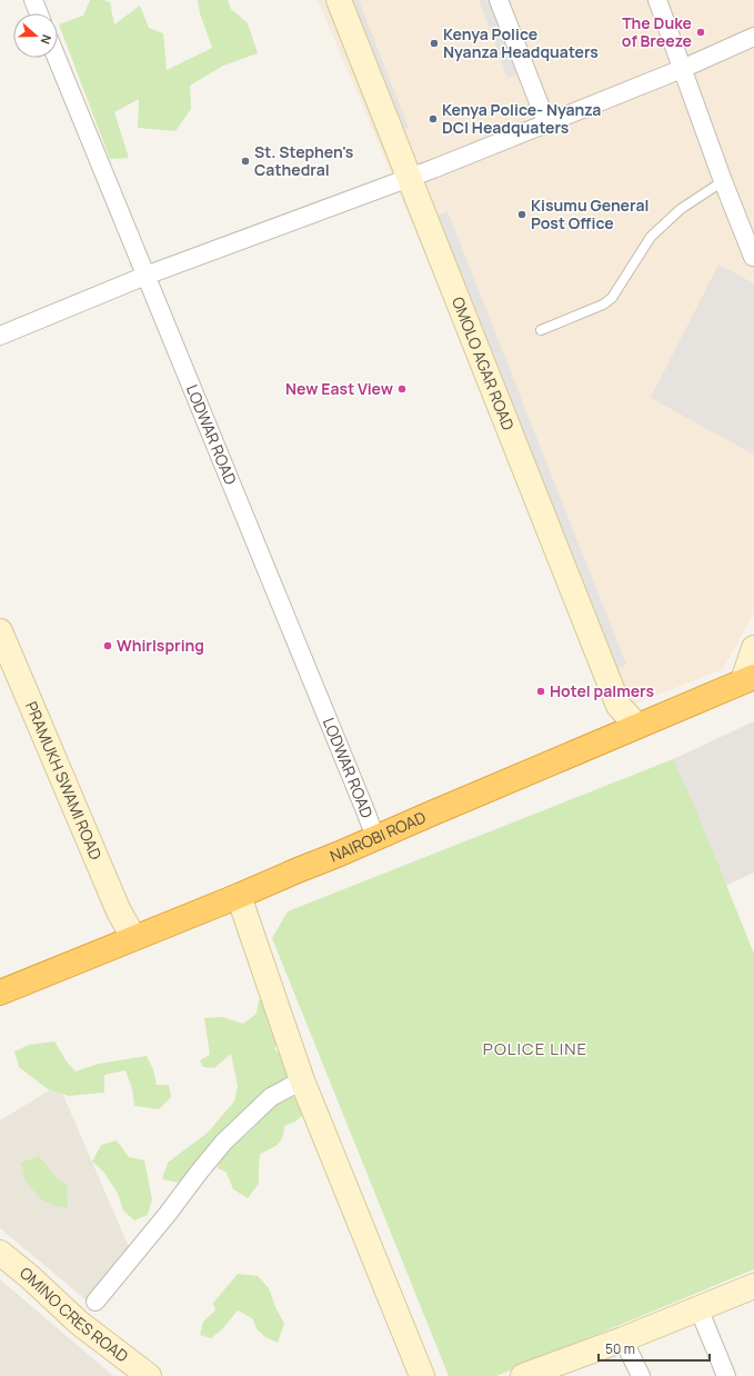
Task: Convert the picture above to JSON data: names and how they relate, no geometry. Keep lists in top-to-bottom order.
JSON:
{
  "streets": {
    "highway": ["NAIROBI ROAD"],
    "main road": ["OMOLO AGAR ROAD", "PRAMUKH SWAMI ROAD", "OMINO CRES ROAD"],
    "street": ["LODWAR ROAD"]
  },
  "crossings": [
    ["OMOLO AGAR ROAD", "NAIROBI ROAD"],
    ["LODWAR ROAD", "NAIROBI ROAD"],
    ["PRAMUKH SWAMI ROAD", "NAIROBI ROAD"]
  ],
  "districts": ["POLICE LINE"],
  "places": [
    "The Duke of Breeze",
    "Kenya Police Nyanza Headquaters",
    "Kenya Police- Nyanza DCI Headquaters",
    "St. Stephen's Cathedral",
    "Kisumu General Post Office",
    "New East View",
    "Whirlspring",
    "Hotel palmers"
  ],
  "scale_bar": "50 m",
  "north": "right"
}
